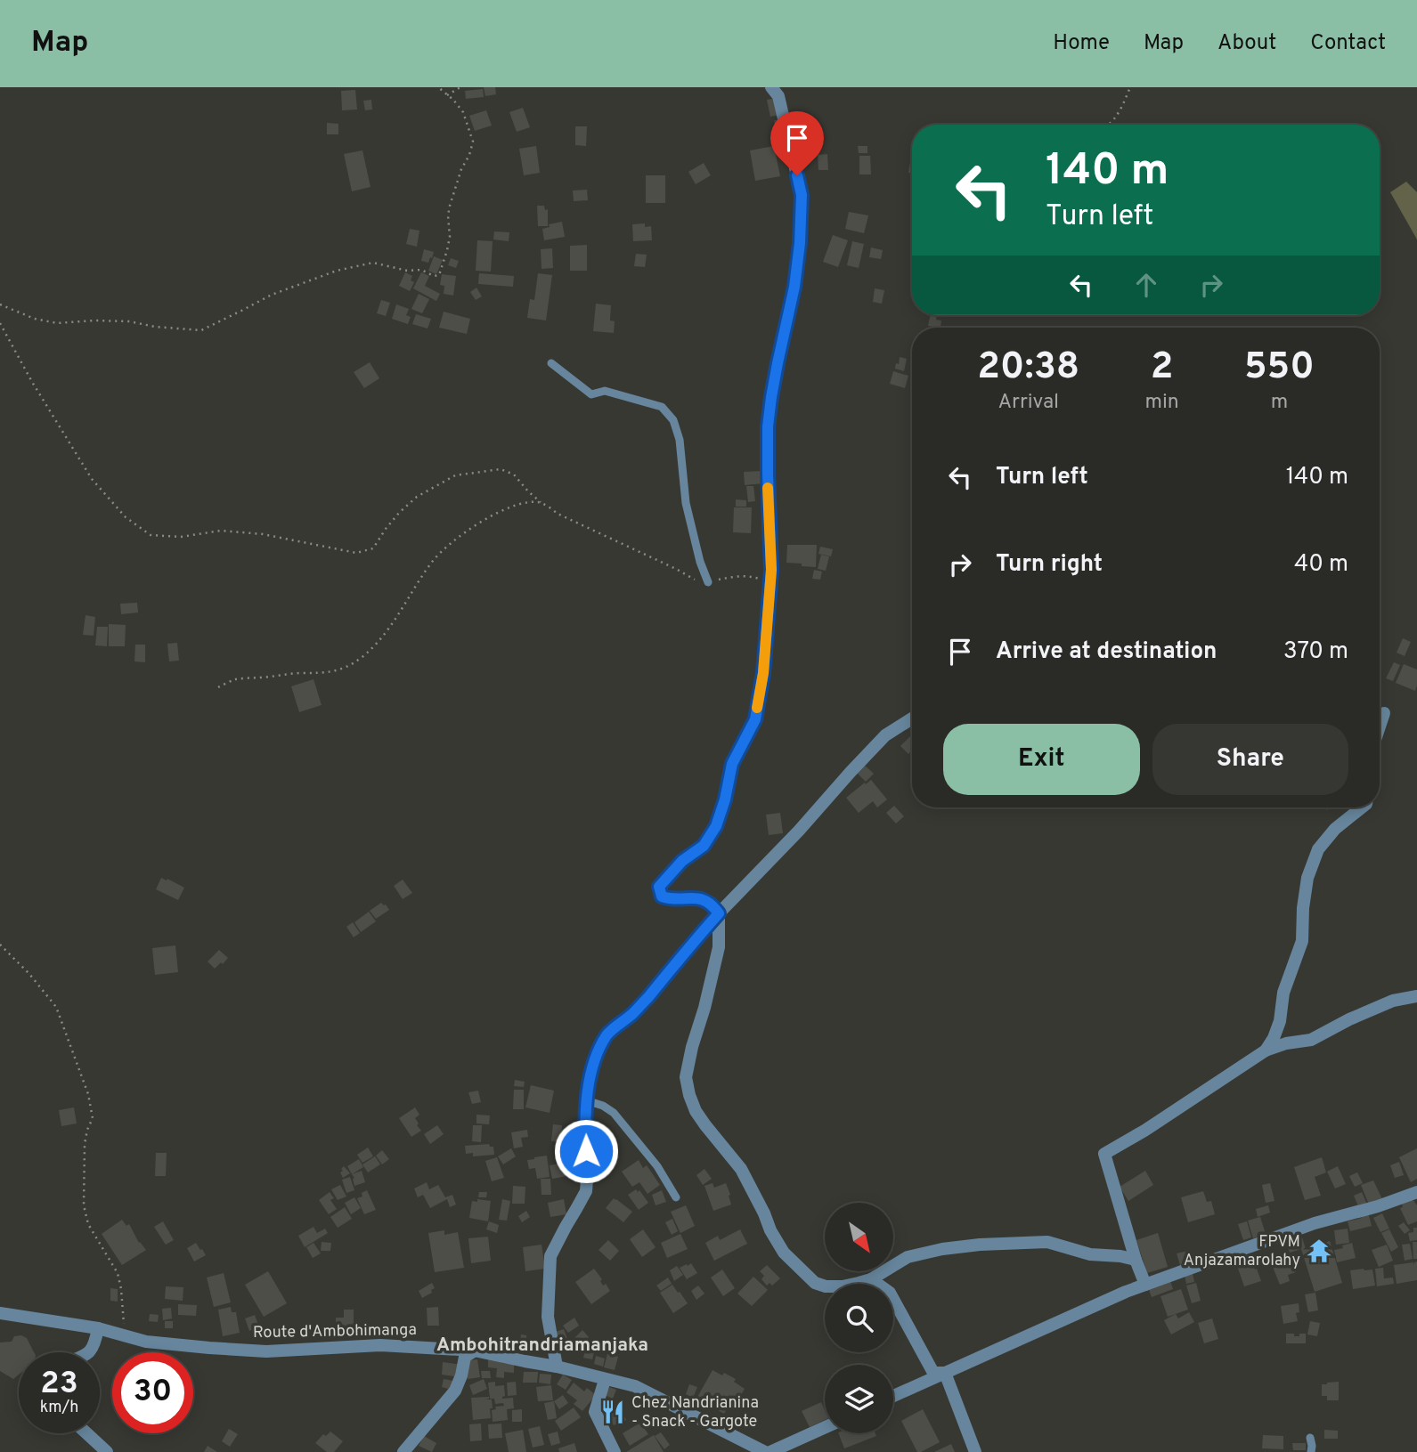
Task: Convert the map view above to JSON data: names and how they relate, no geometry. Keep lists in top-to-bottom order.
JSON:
{
  "streets": {
    "street": ["Route d'Ambohimanga"]
  },
  "districts": ["Ambohitrandriamanjaka"],
  "places": {
    "temple": ["FPVM Anjazamarolahy"],
    "restaurant": ["Chez Nandrianina - Snack - Gargote"]
  },
  "north": "bottom right",
  "page": {
    "header": "Map",
    "nav": [
      "Home",
      "Map",
      "About",
      "Contact"
    ],
    "turn": ["140 m", "Turn left"],
    "eta": [
      "20:38",
      "Arrival",
      "2",
      "min",
      "550",
      "m"
    ],
    "list": [
      {
        "name": "Turn left",
        "value": "140 m"
      },
      {
        "name": "Turn right",
        "value": "40 m"
      },
      {
        "name": "Arrive at destination",
        "value": "370 m"
      }
    ],
    "buttons": ["Exit", "Share"],
    "speed": "23 km/h",
    "limit": "30"
  }
}
